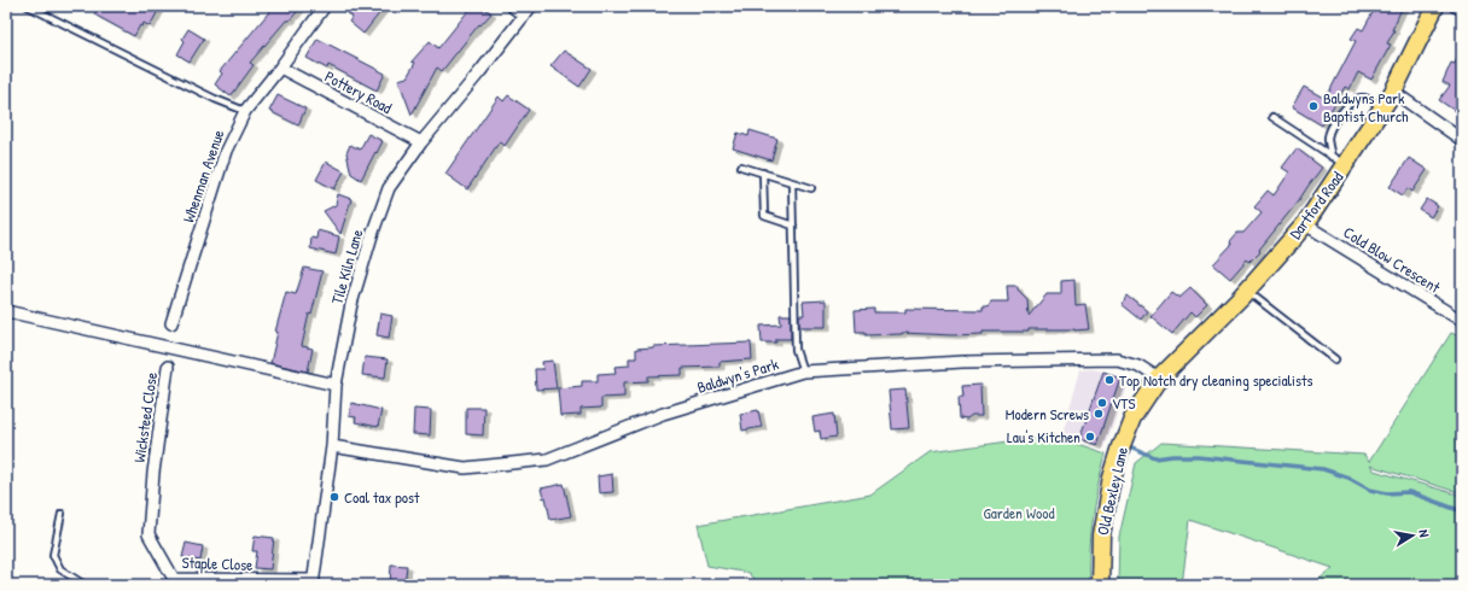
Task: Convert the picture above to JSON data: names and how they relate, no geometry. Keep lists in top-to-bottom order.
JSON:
{
  "streets": {
    "main road": ["Dartford Road", "Old Bexley Lane"],
    "street": [
      "Pottery Road",
      "Whenman Avenue",
      "Cold Blow Crescent",
      "Tile Kiln Lane",
      "Baldwyn's Park",
      "Wicksteed Close",
      "Staple Close"
    ]
  },
  "crossings": [
    ["Pottery Road", "Whenman Avenue"],
    ["Pottery Road", "Tile Kiln Lane"],
    ["Dartford Road", "Cold Blow Crescent"],
    ["Dartford Road", "Baldwyn's Park"],
    ["Dartford Road", "Old Bexley Lane"],
    ["Tile Kiln Lane", "Baldwyn's Park"],
    ["Tile Kiln Lane", "Staple Close"],
    ["Baldwyn's Park", "Old Bexley Lane"],
    ["Wicksteed Close", "Staple Close"]
  ],
  "parks": ["Garden Wood"],
  "places": [
    "Baldwyns Park Baptist Church",
    "Top Notch dry cleaning specialists",
    "VTS",
    "Modern Screws",
    "Lau's Kitchen",
    "Coal tax post"
  ],
  "north": "right"
}
